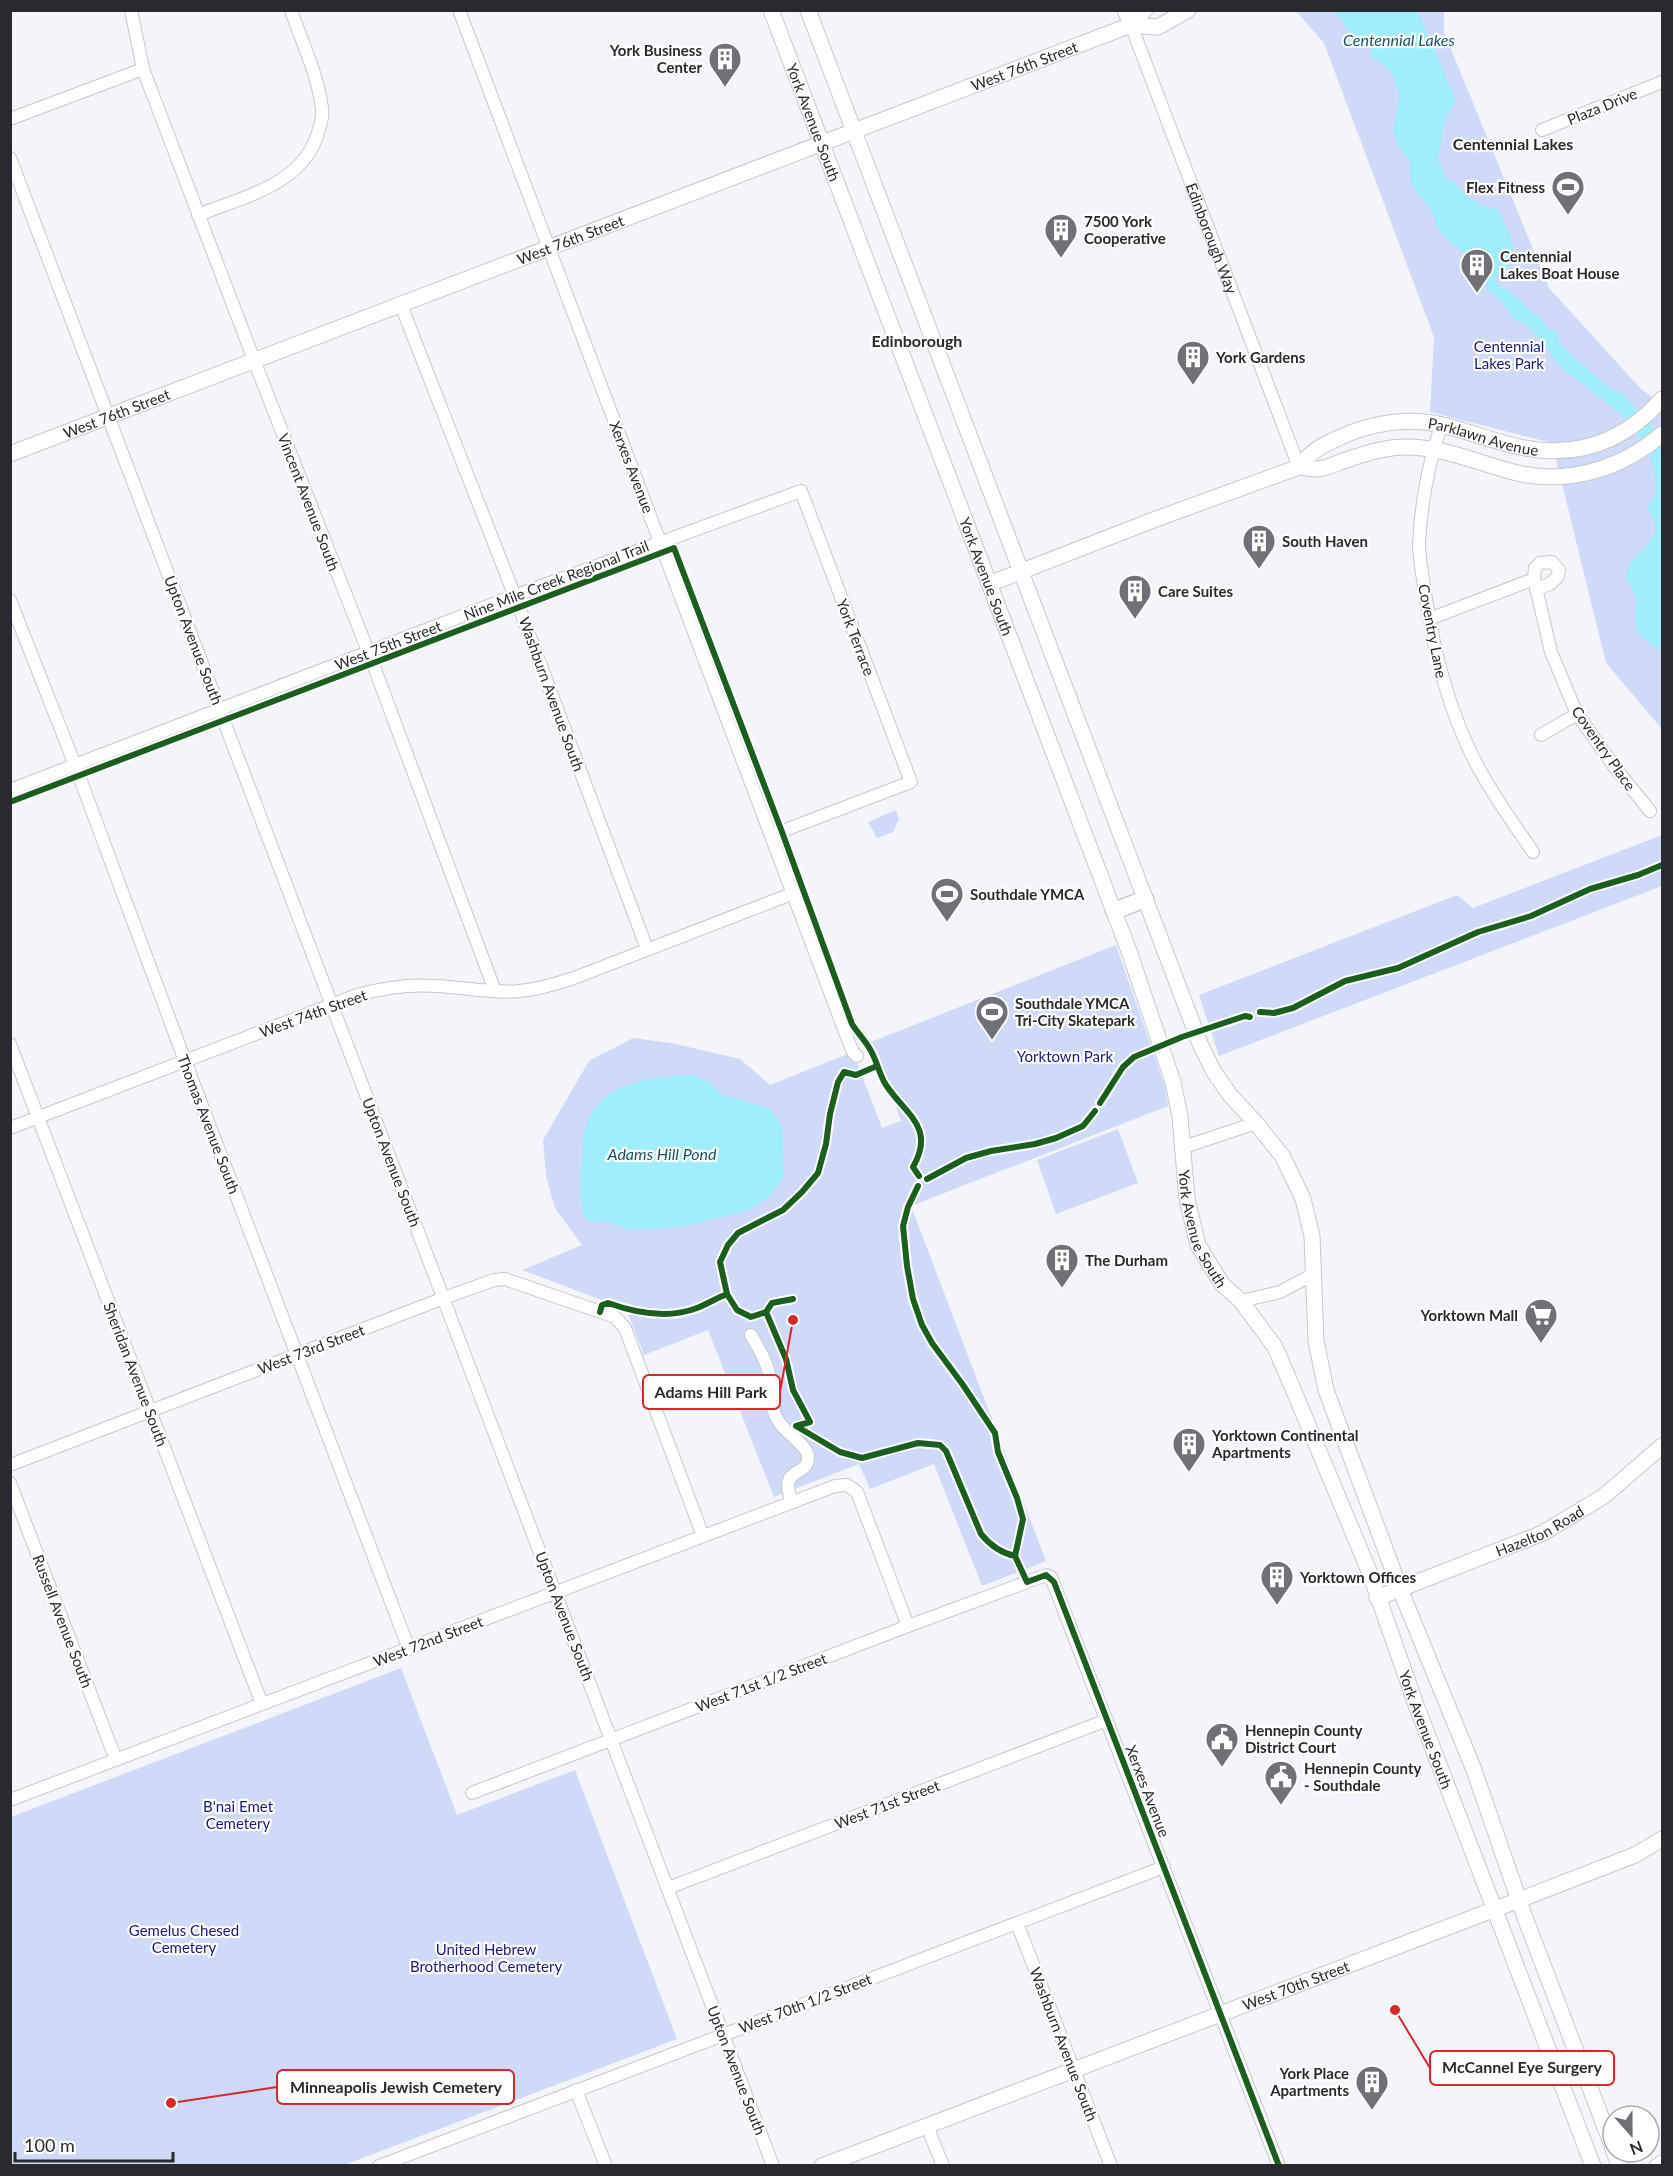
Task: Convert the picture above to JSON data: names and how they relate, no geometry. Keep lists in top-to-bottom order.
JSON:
{
  "streets": {
    "street": [
      "West 76th Street",
      "Plaza Drive",
      "York Avenue South",
      "Edinborough Way",
      "Parklawn Avenue",
      "Xerxes Avenue",
      "Vincent Avenue South",
      "Coventry Lane",
      "York Terrace",
      "Upton Avenue South",
      "West 75th Street",
      "Washburn Avenue South",
      "Coventry Place",
      "West 74th Street",
      "Thomas Avenue South",
      "West 73rd Street",
      "Sheridan Avenue South",
      "Hazelton Road",
      "Russell Avenue South",
      "West 72nd Street",
      "West 71st 1/2 Street",
      "West 71st Street",
      "West 70th Street",
      "West 70th 1/2 Street"
    ],
    "cycle path": ["Nine Mile Creek Regional Trail"]
  },
  "crossings": [
    ["West 76th Street", "York Avenue South"],
    ["West 76th Street", "Edinborough Way"],
    ["West 76th Street", "Xerxes Avenue"],
    ["West 76th Street", "Vincent Avenue South"],
    ["West 76th Street", "Upton Avenue South"],
    ["West 76th Street", "Washburn Avenue South"],
    ["York Avenue South", "Parklawn Avenue"],
    ["York Avenue South", "Hazelton Road"],
    ["York Avenue South", "West 70th Street"],
    ["Edinborough Way", "Parklawn Avenue"],
    ["Parklawn Avenue", "Coventry Lane"],
    ["Xerxes Avenue", "York Terrace"],
    ["Xerxes Avenue", "West 75th Street"],
    ["Xerxes Avenue", "West 74th Street"],
    ["Xerxes Avenue", "West 71st 1/2 Street"],
    ["Xerxes Avenue", "West 71st Street"],
    ["Xerxes Avenue", "West 70th Street"],
    ["Xerxes Avenue", "West 70th 1/2 Street"],
    ["Vincent Avenue South", "West 75th Street"],
    ["Vincent Avenue South", "West 74th Street"],
    ["Coventry Lane", "Coventry Place"],
    ["York Terrace", "West 75th Street"],
    ["Upton Avenue South", "West 75th Street"],
    ["Upton Avenue South", "West 74th Street"],
    ["Upton Avenue South", "West 73rd Street"],
    ["Upton Avenue South", "West 72nd Street"],
    ["Upton Avenue South", "West 71st 1/2 Street"],
    ["Upton Avenue South", "West 71st Street"],
    ["Upton Avenue South", "West 70th 1/2 Street"],
    ["West 75th Street", "Washburn Avenue South"],
    ["West 75th Street", "Thomas Avenue South"],
    ["Washburn Avenue South", "West 74th Street"],
    ["Washburn Avenue South", "West 70th Street"],
    ["Washburn Avenue South", "West 70th 1/2 Street"],
    ["West 74th Street", "Thomas Avenue South"],
    ["West 74th Street", "Sheridan Avenue South"],
    ["Thomas Avenue South", "West 73rd Street"],
    ["Thomas Avenue South", "West 72nd Street"],
    ["West 73rd Street", "Sheridan Avenue South"],
    ["West 73rd Street", "West 72nd Street"],
    ["Sheridan Avenue South", "West 72nd Street"],
    ["Russell Avenue South", "West 72nd Street"],
    ["West 72nd Street", "West 71st 1/2 Street"]
  ],
  "districts": ["Centennial Lakes", "Edinborough"],
  "water": ["Centennial Lakes", "Adams Hill Pond"],
  "parks": [
    "Centennial Lakes Park",
    "Yorktown Park",
    "B'nai Emet Cemetery",
    "Gemelus Chesed Cemetery",
    "United Hebrew Brotherhood Cemetery"
  ],
  "places": {
    "building": [
      "York Business Center",
      "7500 York Cooperative",
      "Centennial Lakes Boat House",
      "York Gardens",
      "South Haven",
      "Care Suites",
      "The Durham",
      "Yorktown Continental Apartments",
      "Yorktown Offices",
      "York Place Apartments"
    ],
    "sports": ["Flex Fitness", "Southdale YMCA", "Southdale YMCA Tri-City Skatepark"],
    "other": ["Adams Hill Park", "McCannel Eye Surgery", "Minneapolis Jewish Cemetery"],
    "supermarket": ["Yorktown Mall"],
    "public building": ["Hennepin County District Court", "Hennepin County - Southdale"]
  },
  "scale_bar": "100 m",
  "north": "bottom"
}
